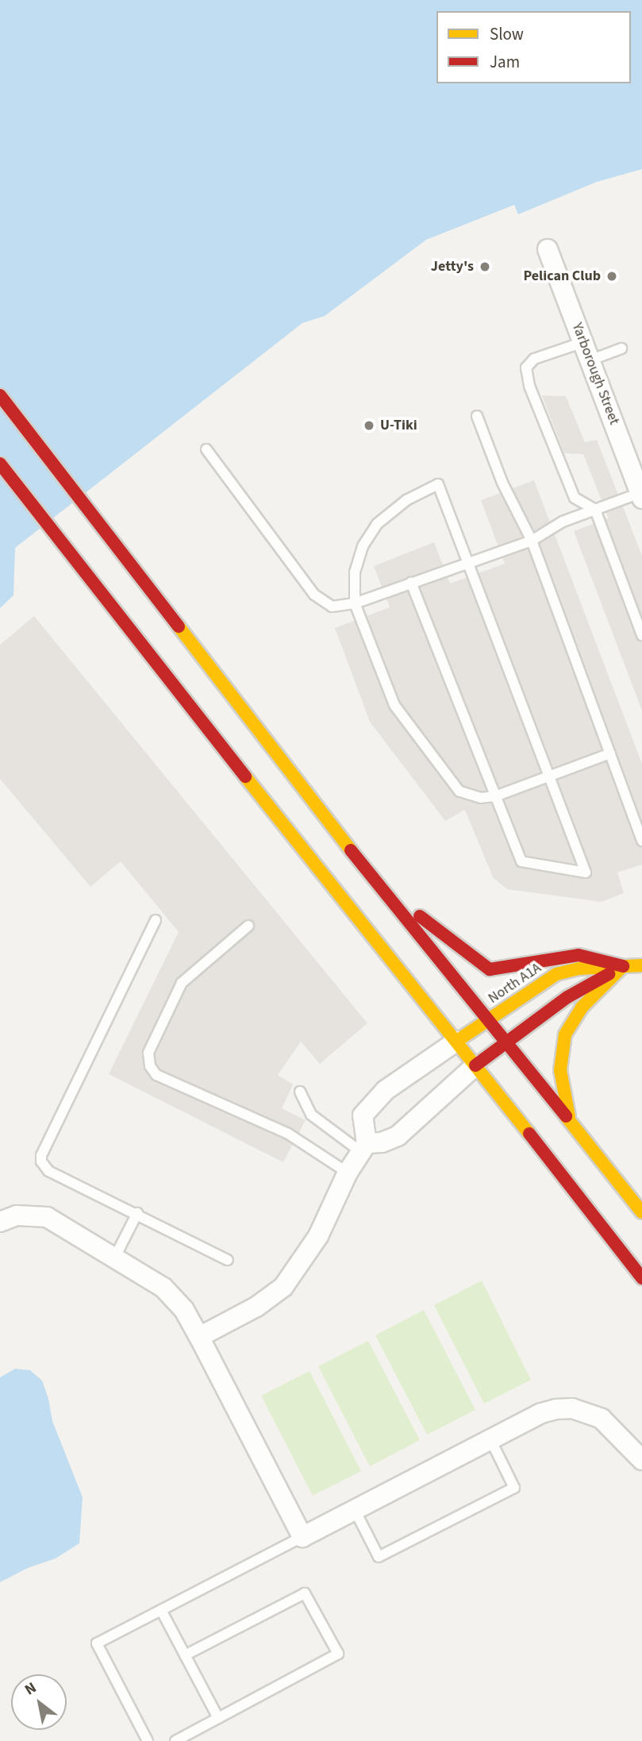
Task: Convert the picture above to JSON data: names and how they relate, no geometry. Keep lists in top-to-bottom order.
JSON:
{
  "streets": {
    "main road": ["North A1A"],
    "street": ["Yarborough Street"]
  },
  "places": ["Jetty's", "Pelican Club", "U-Tiki"],
  "legend": ["Slow", "Jam"],
  "north": "top left"
}
